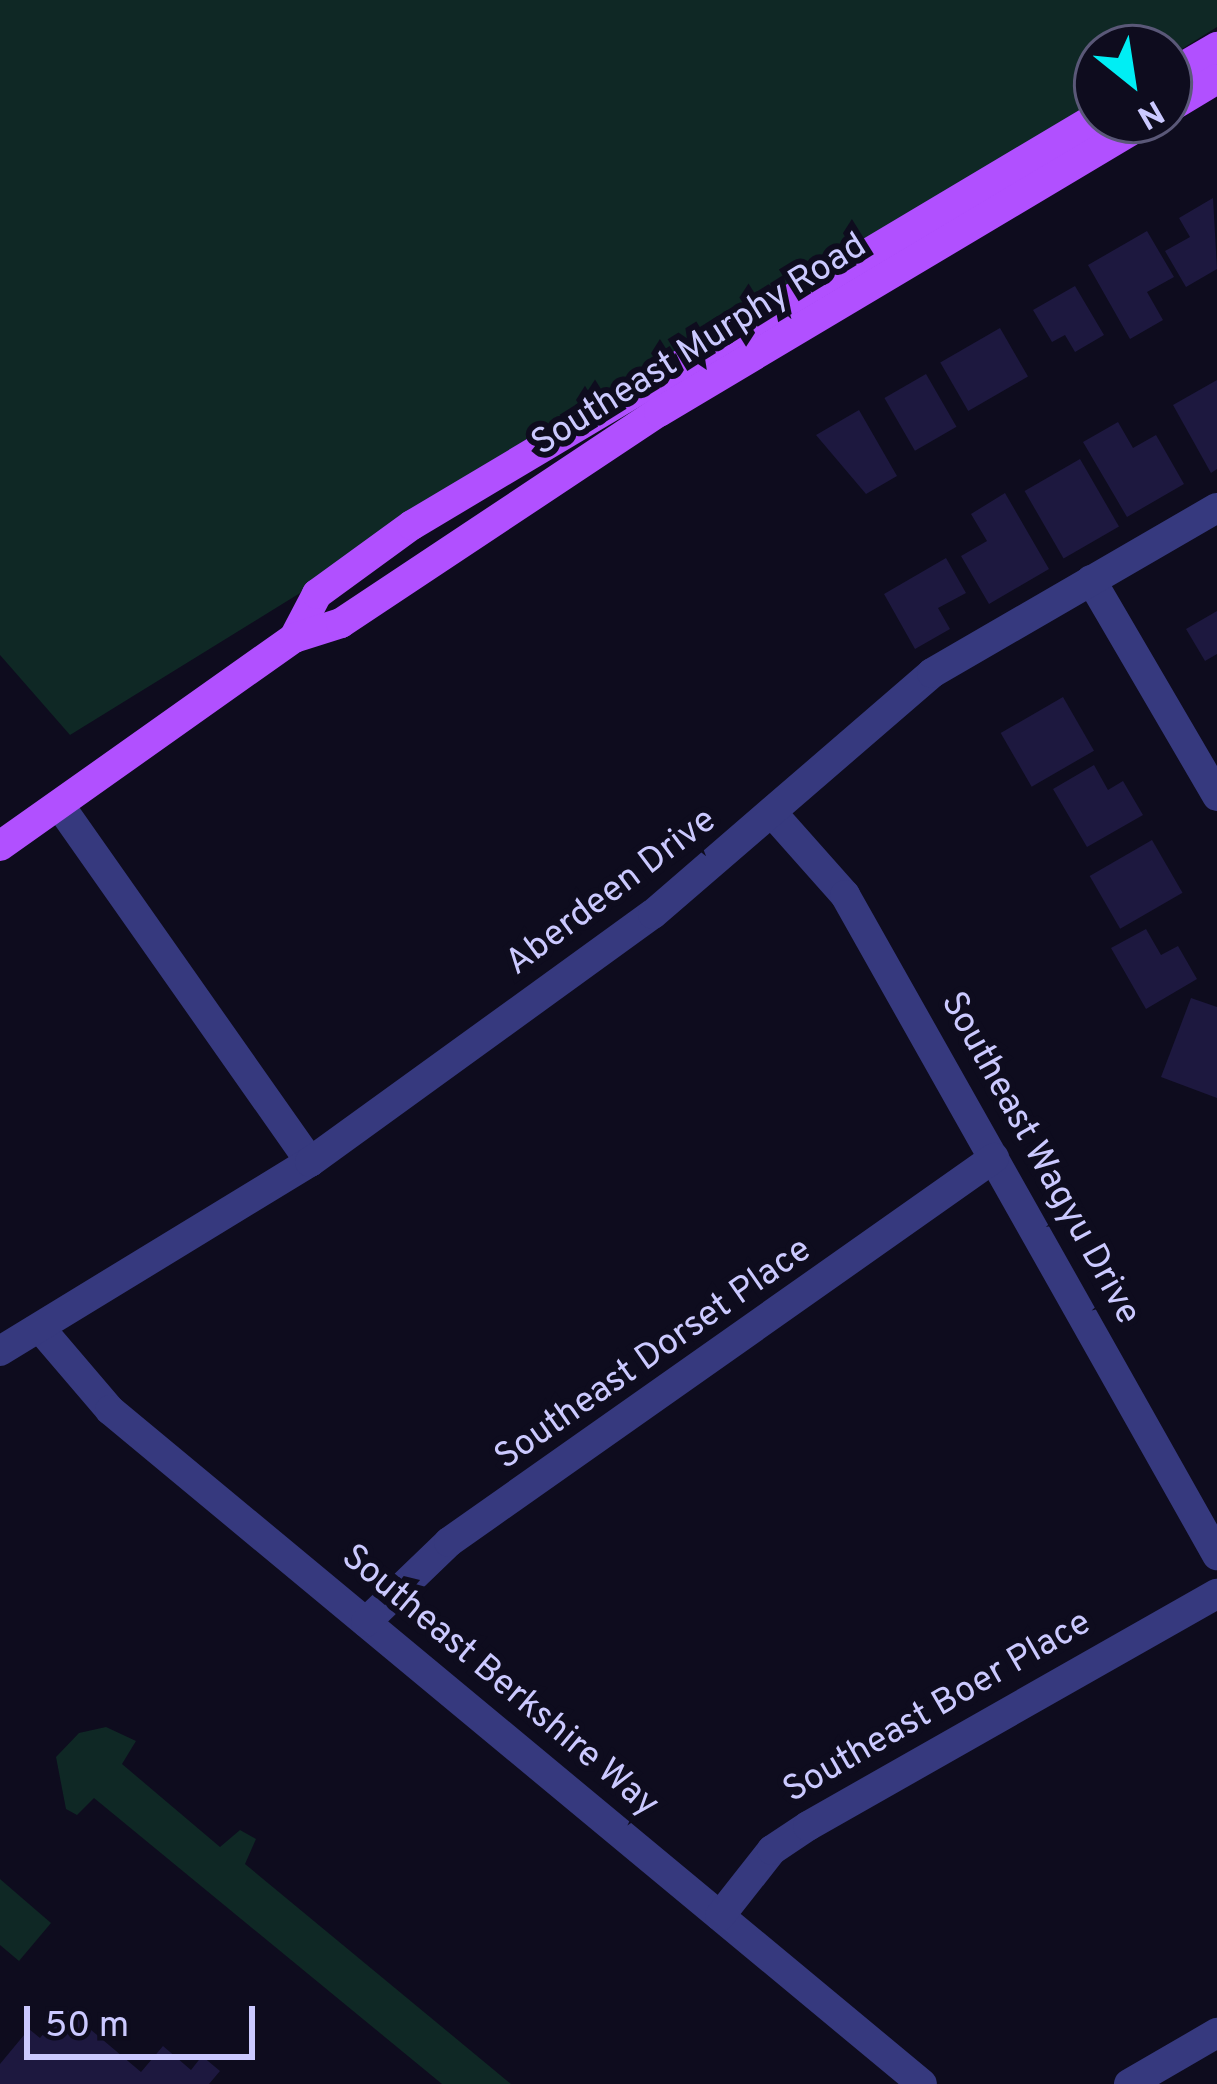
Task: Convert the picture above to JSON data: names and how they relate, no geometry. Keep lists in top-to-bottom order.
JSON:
{
  "streets": {
    "main road": ["Southeast Murphy Road"],
    "street": [
      "Aberdeen Drive",
      "Southeast Wagyu Drive",
      "Southeast Dorset Place",
      "Southeast Berkshire Way",
      "Southeast Boer Place"
    ]
  },
  "crossings": [
    ["Aberdeen Drive", "Southeast Wagyu Drive"],
    ["Aberdeen Drive", "Southeast Berkshire Way"],
    ["Southeast Wagyu Drive", "Southeast Dorset Place"],
    ["Southeast Dorset Place", "Southeast Berkshire Way"],
    ["Southeast Berkshire Way", "Southeast Boer Place"]
  ],
  "scale_bar": "50 m",
  "north": "bottom right"
}
